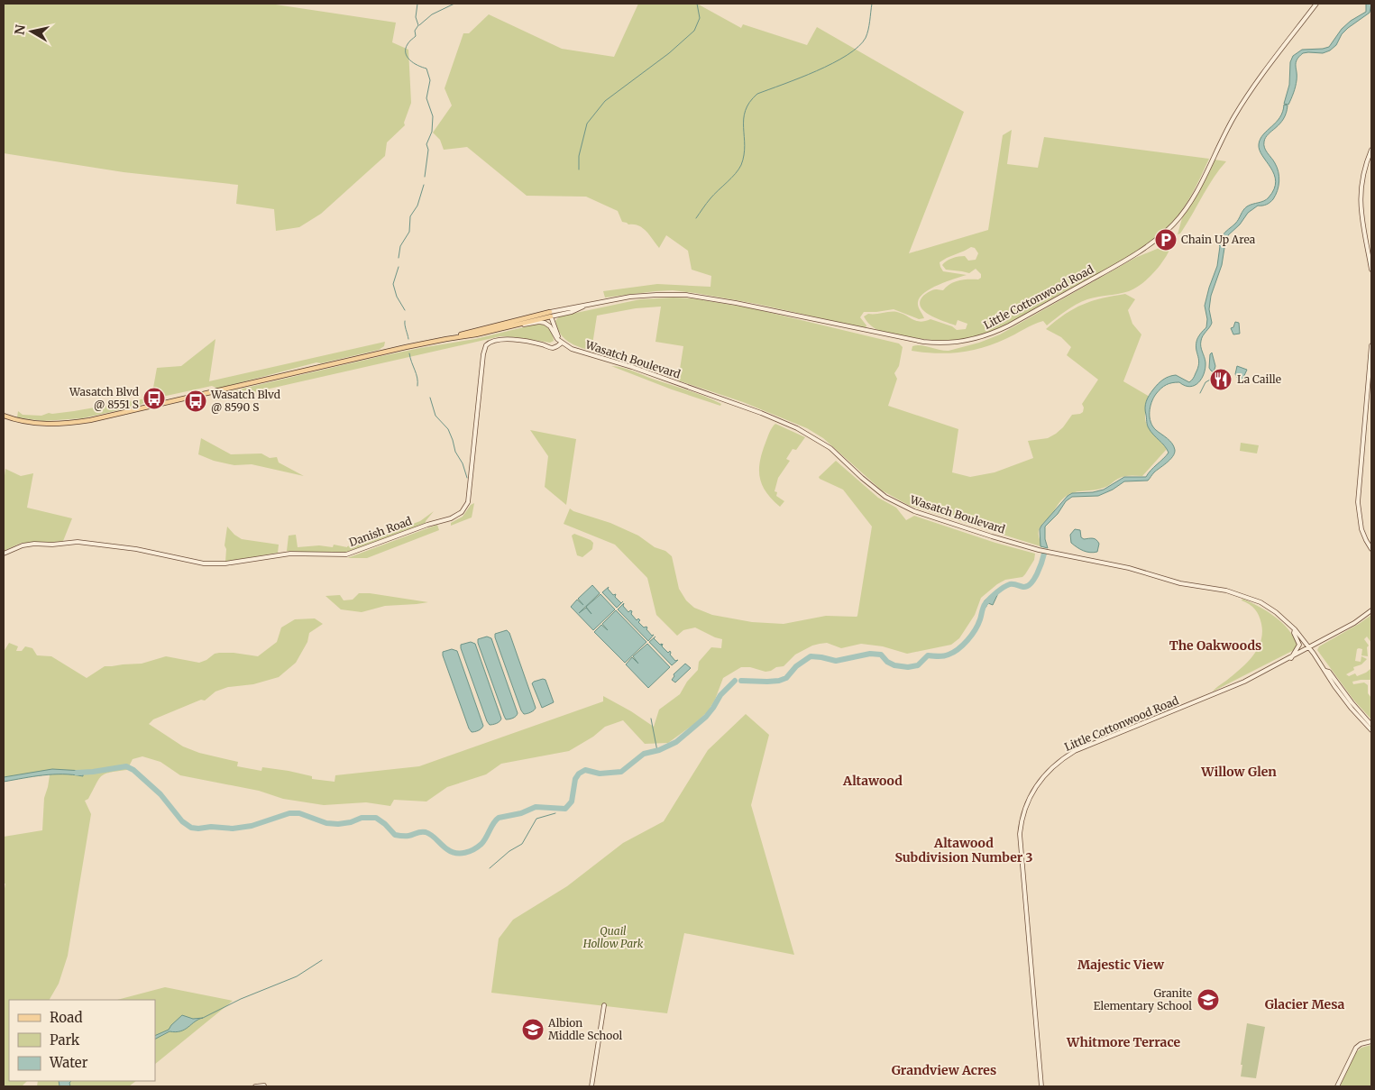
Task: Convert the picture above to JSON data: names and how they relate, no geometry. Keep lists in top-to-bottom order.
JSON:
{
  "streets": {
    "main road": ["Little Cottonwood Road", "Wasatch Boulevard", "Danish Road"]
  },
  "crossings": [
    ["Little Cottonwood Road", "Wasatch Boulevard"],
    ["Wasatch Boulevard", "Danish Road"]
  ],
  "districts": [
    "The Oakwoods",
    "Willow Glen",
    "Altawood",
    "Altawood Subdivision Number 3",
    "Majestic View",
    "Glacier Mesa",
    "Whitmore Terrace",
    "Grandview Acres"
  ],
  "parks": ["Quail Hollow Park"],
  "places": {
    "parking": ["Chain Up Area"],
    "restaurant": ["La Caille"],
    "bus stop": ["Wasatch Blvd @ 8551 S", "Wasatch Blvd @ 8590 S"],
    "school or university": ["Granite Elementary School", "Albion Middle School"]
  },
  "legend": ["Road", "Park", "Water"],
  "north": "left"
}
